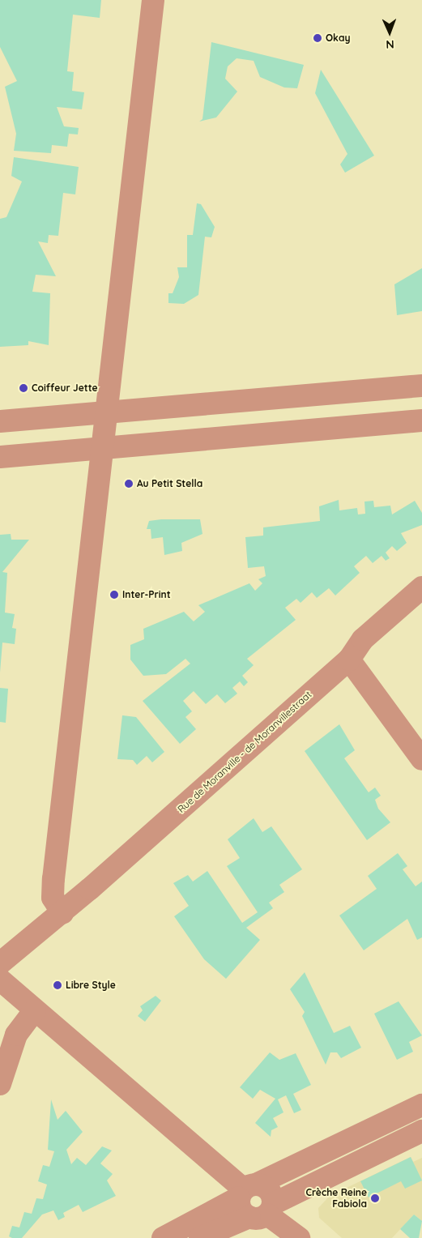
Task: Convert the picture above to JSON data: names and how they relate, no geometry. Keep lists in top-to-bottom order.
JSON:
{
  "streets": {
    "street": ["Rue de Moranville - de Moranvillestraat"]
  },
  "places": [
    "Okay",
    "Coiffeur Jette",
    "Au Petit Stella",
    "Inter-Print",
    "Libre Style",
    "Crèche Reine Fabiola"
  ],
  "north": "bottom"
}
